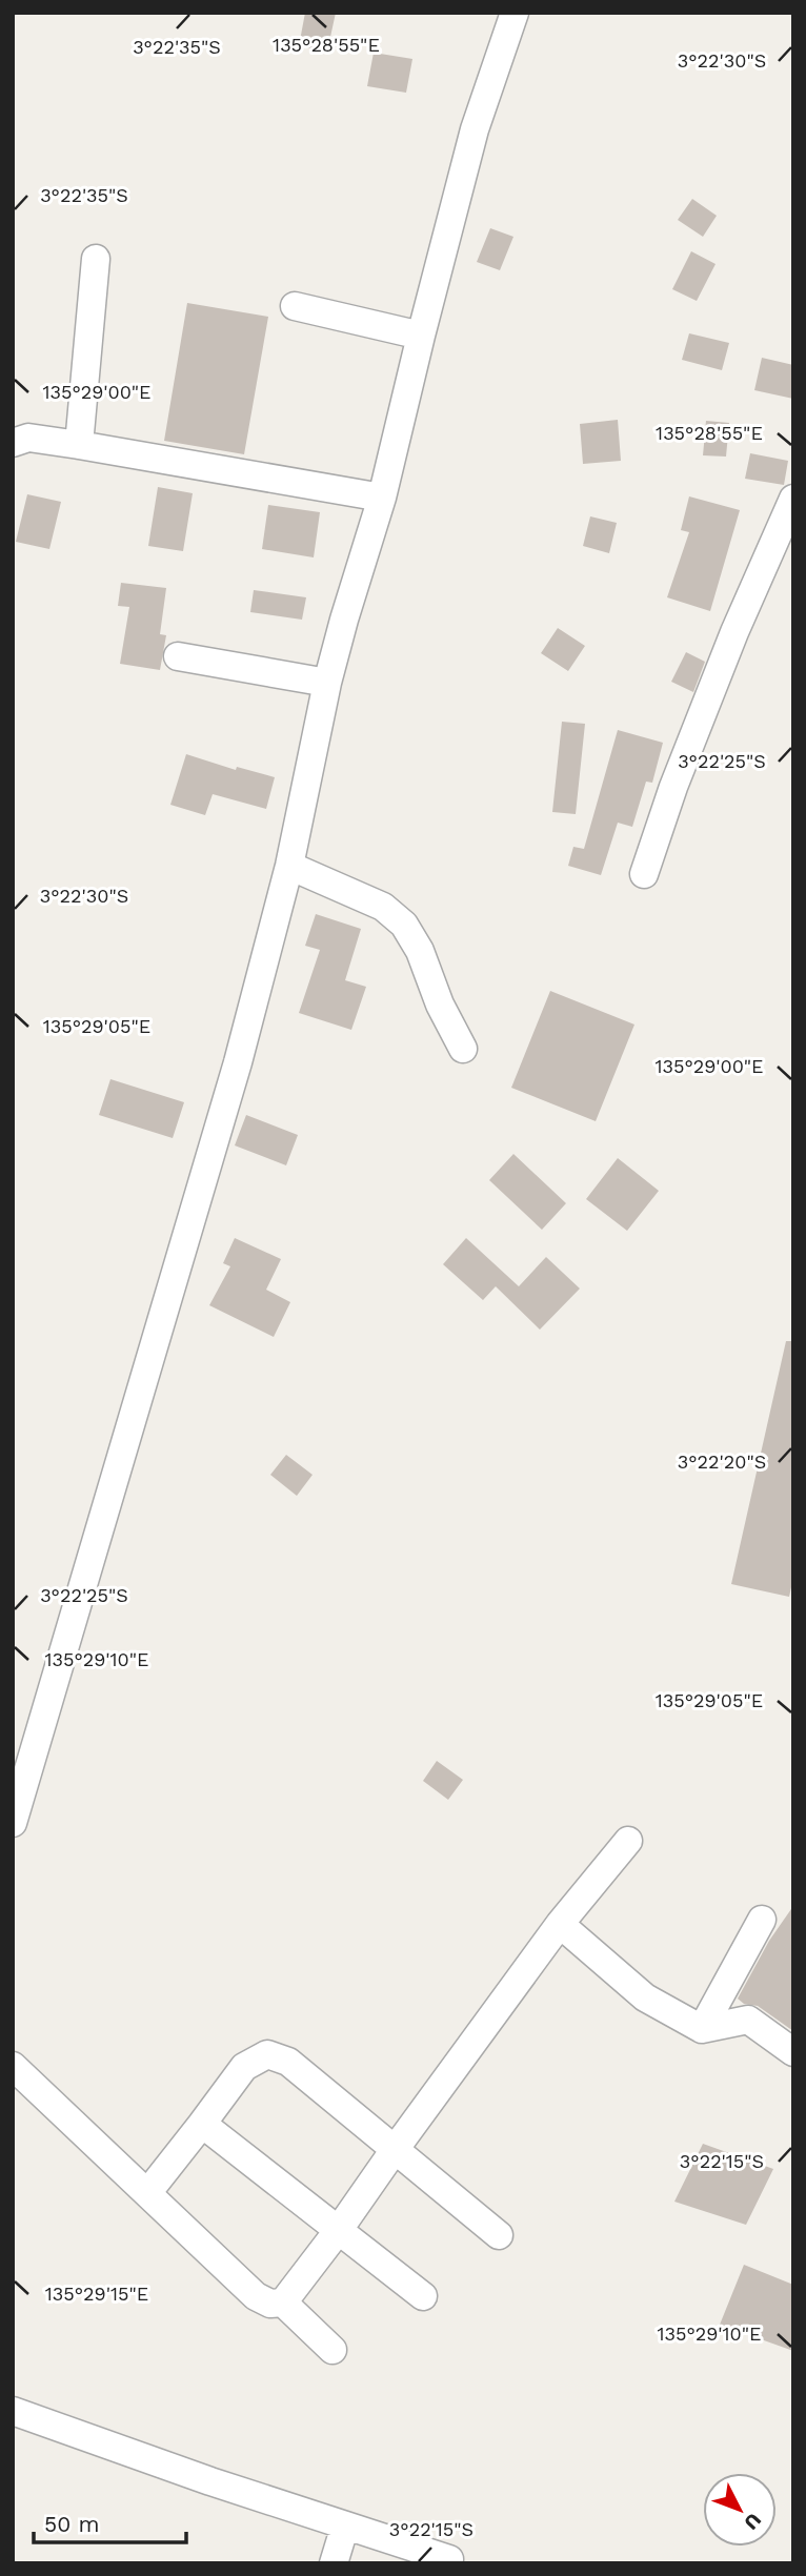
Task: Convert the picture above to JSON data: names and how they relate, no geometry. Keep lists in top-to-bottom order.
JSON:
{
  "scale_bar": "50 m",
  "north": "bottom right",
  "coordinates": [
    "135°28'55\"E",
    "3°22'35\"S",
    "3°22'30\"S",
    "135°29'00\"E",
    "3°22'25\"S",
    "135°29'05\"E",
    "3°22'20\"S",
    "135°29'10\"E",
    "3°22'15\"S",
    "135°29'15\"E"
  ]
}
